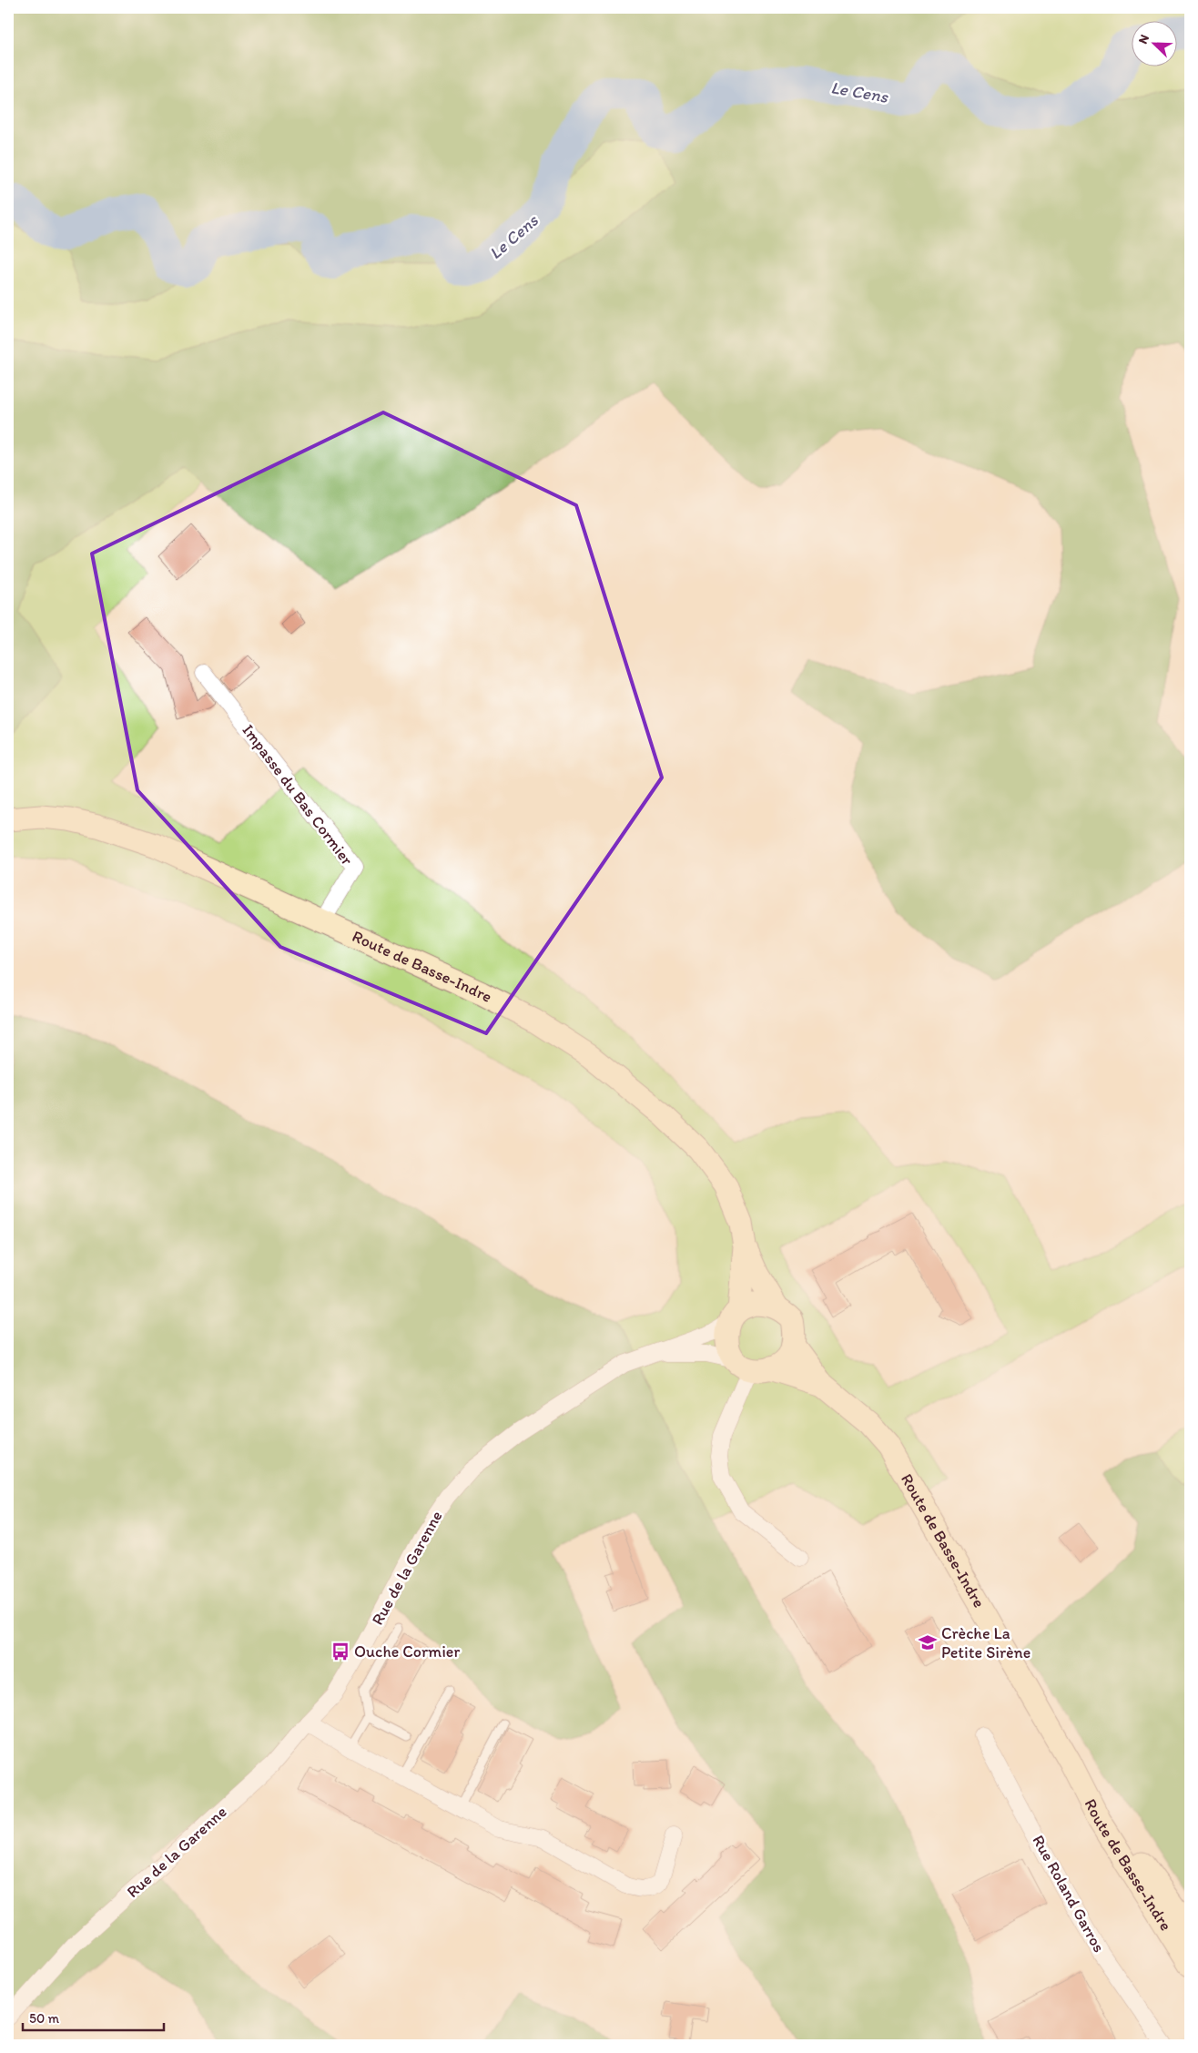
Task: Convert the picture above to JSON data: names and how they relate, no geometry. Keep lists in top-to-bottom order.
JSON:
{
  "streets": {
    "main road": ["Route de Basse-Indre"],
    "street": ["Impasse du Bas Cormier", "Rue de la Garenne", "Rue Roland Garros"]
  },
  "crossings": [
    ["Impasse du Bas Cormier", "Route de Basse-Indre"],
    ["Route de Basse-Indre", "Rue de la Garenne"]
  ],
  "water": ["Le Cens"],
  "places": {
    "school or university": ["Crèche La Petite Sirène"],
    "bus stop": ["Ouche Cormier"]
  },
  "scale_bar": "50 m",
  "north": "top left"
}
